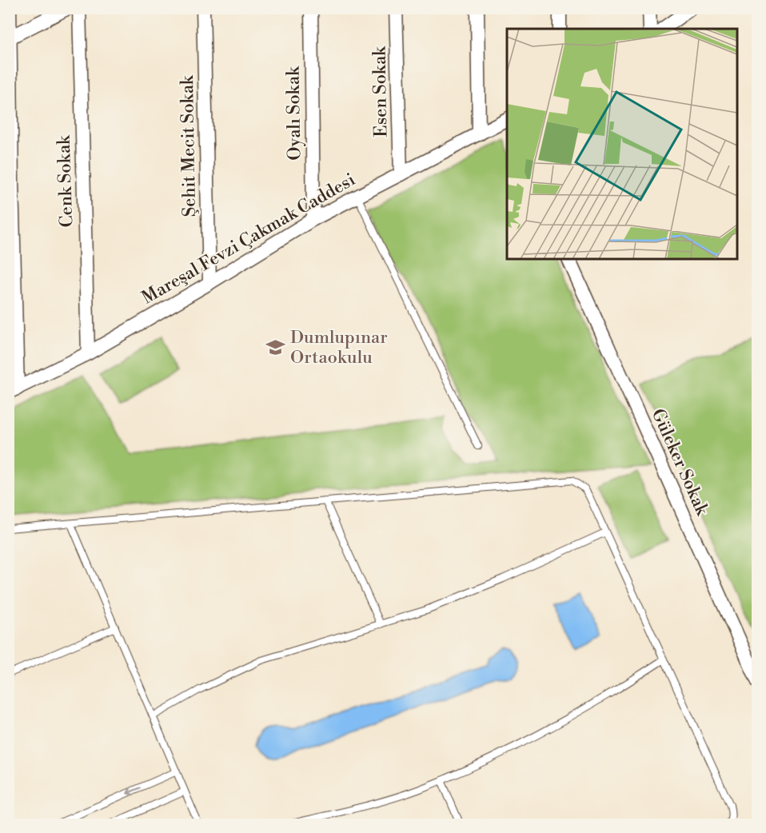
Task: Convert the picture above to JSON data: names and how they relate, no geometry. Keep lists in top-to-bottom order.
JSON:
{
  "streets": {
    "street": [
      "Esen Sokak",
      "Oyalı Sokak",
      "Şehit Mecit Sokak",
      "Cenk Sokak",
      "Mareşal Fevzi Çakmak Caddesi",
      "Güleker Sokak"
    ]
  },
  "crossings": [
    ["Esen Sokak", "Mareşal Fevzi Çakmak Caddesi"],
    ["Oyalı Sokak", "Mareşal Fevzi Çakmak Caddesi"],
    ["Şehit Mecit Sokak", "Mareşal Fevzi Çakmak Caddesi"],
    ["Cenk Sokak", "Mareşal Fevzi Çakmak Caddesi"]
  ],
  "places": {
    "school or university": ["Dumlupınar Ortaokulu"]
  }
}
